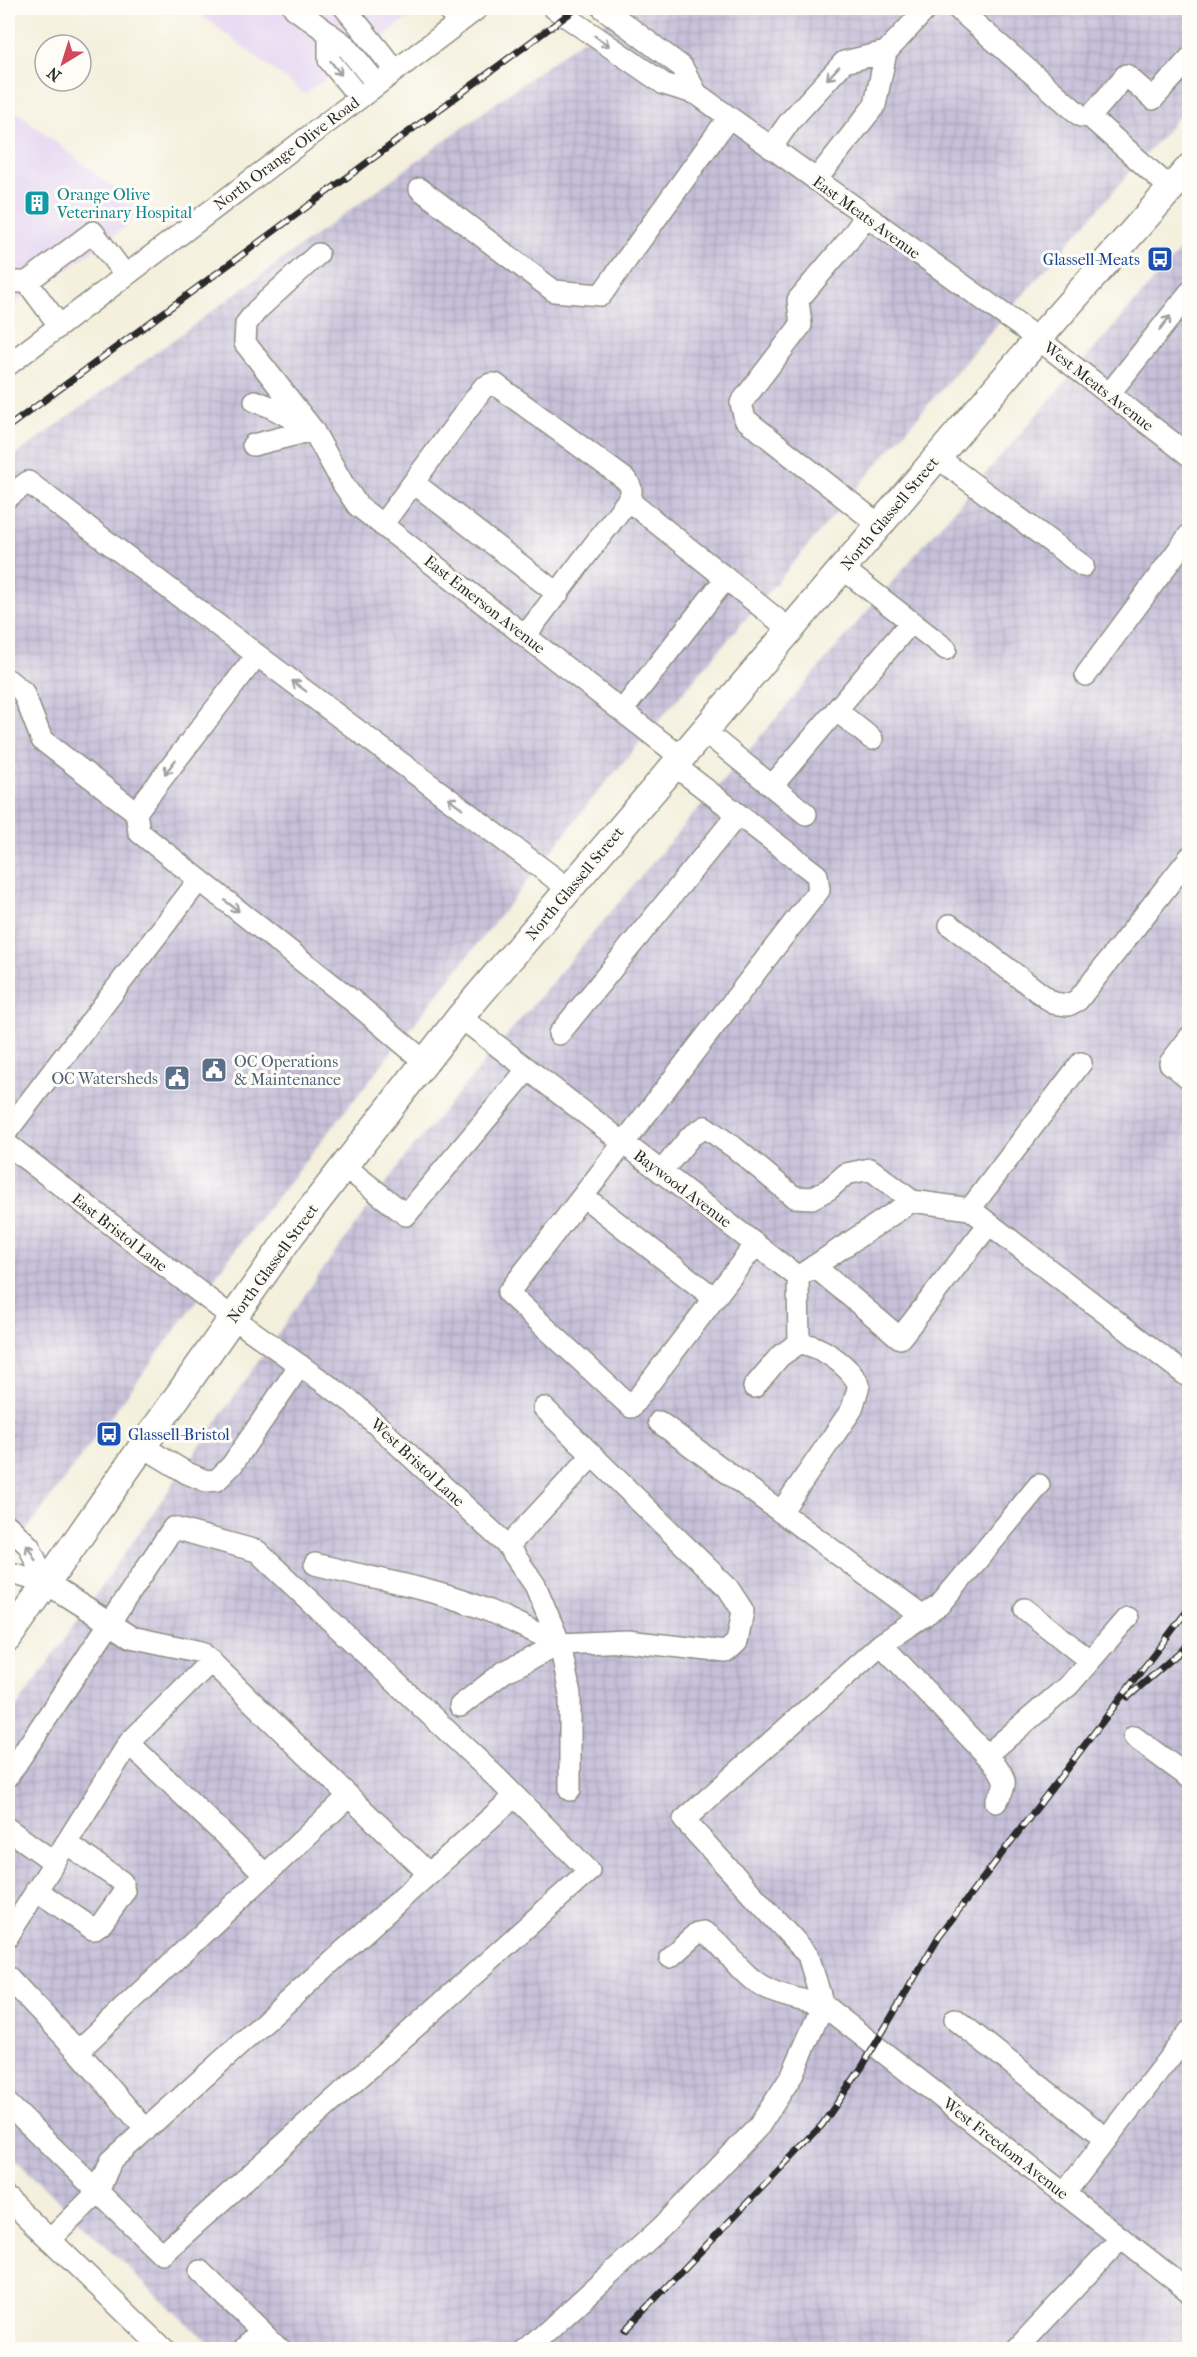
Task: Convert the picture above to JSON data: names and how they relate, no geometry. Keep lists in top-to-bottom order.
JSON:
{
  "streets": {
    "main road": ["North Glassell Street"],
    "street": [
      "North Orange Olive Road",
      "East Meats Avenue",
      "West Meats Avenue",
      "East Emerson Avenue",
      "Baywood Avenue",
      "East Bristol Lane",
      "West Bristol Lane",
      "West Freedom Avenue"
    ]
  },
  "crossings": [
    ["East Meats Avenue", "West Meats Avenue"],
    ["East Meats Avenue", "North Glassell Street"],
    ["West Meats Avenue", "North Glassell Street"],
    ["North Glassell Street", "East Emerson Avenue"],
    ["North Glassell Street", "Baywood Avenue"],
    ["North Glassell Street", "East Bristol Lane"],
    ["North Glassell Street", "West Bristol Lane"],
    ["East Emerson Avenue", "Baywood Avenue"],
    ["East Bristol Lane", "West Bristol Lane"]
  ],
  "places": {
    "building": ["Orange Olive Veterinary Hospital"],
    "bus stop": ["Glassell-Meats", "Glassell-Bristol"],
    "public building": ["OC Operations & Maintenance", "OC Watersheds"]
  },
  "north": "bottom left"
}
